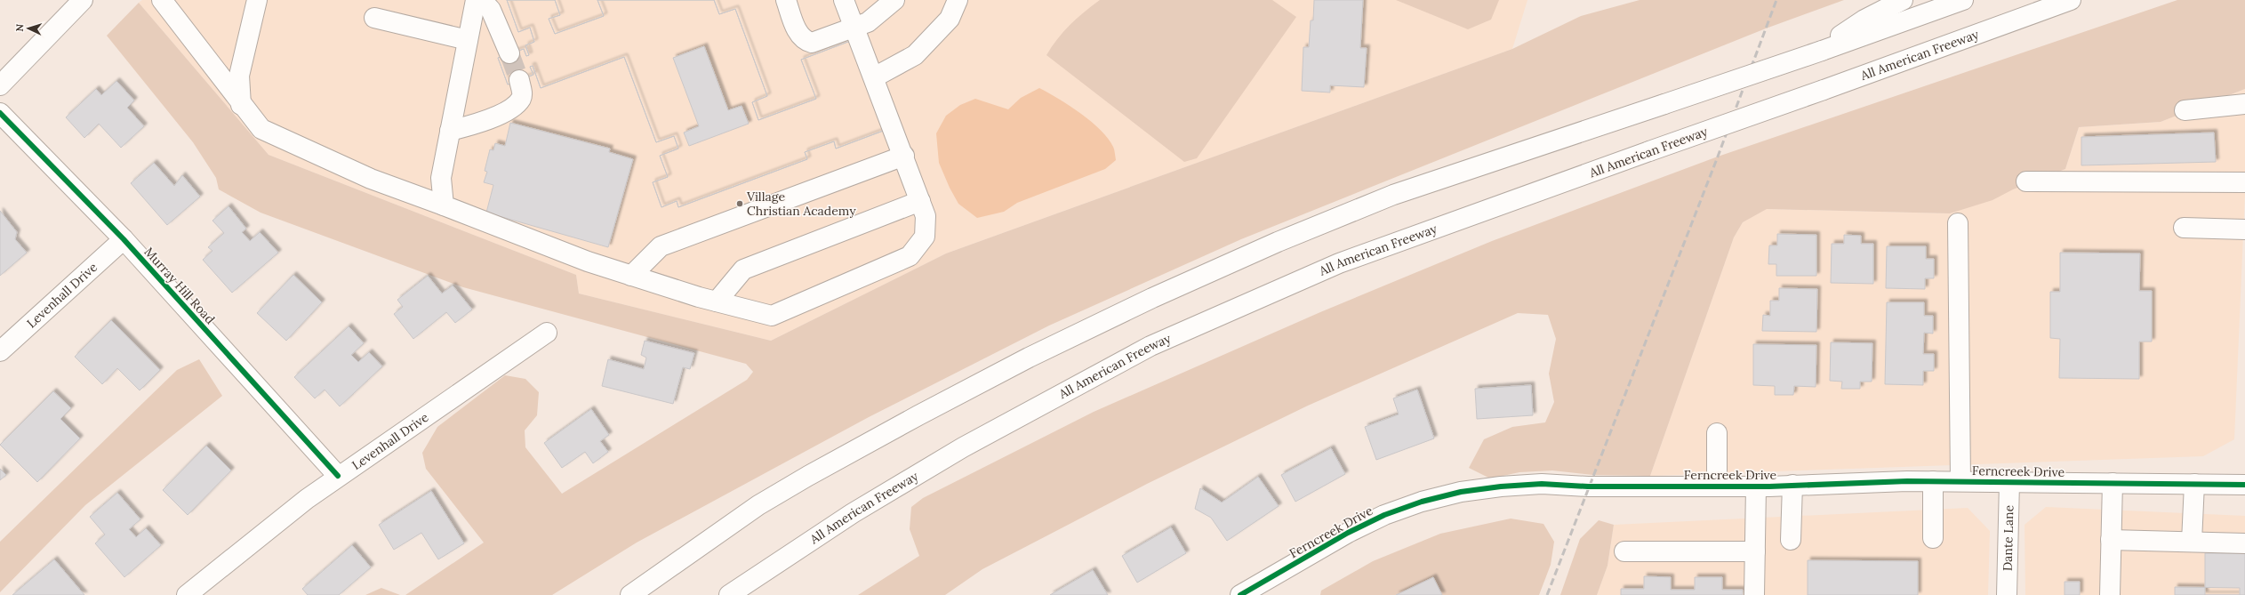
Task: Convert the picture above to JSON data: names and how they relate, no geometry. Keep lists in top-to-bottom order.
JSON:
{
  "streets": {
    "main road": [
      "All American Freeway",
      "Murray Hill Road",
      "Levenhall Drive",
      "Ferncreek Drive",
      "Dante Lane"
    ]
  },
  "crossings": [
    ["Murray Hill Road", "Levenhall Drive"],
    ["Ferncreek Drive", "Dante Lane"]
  ],
  "places": ["Village Christian Academy"],
  "north": "left"
}
